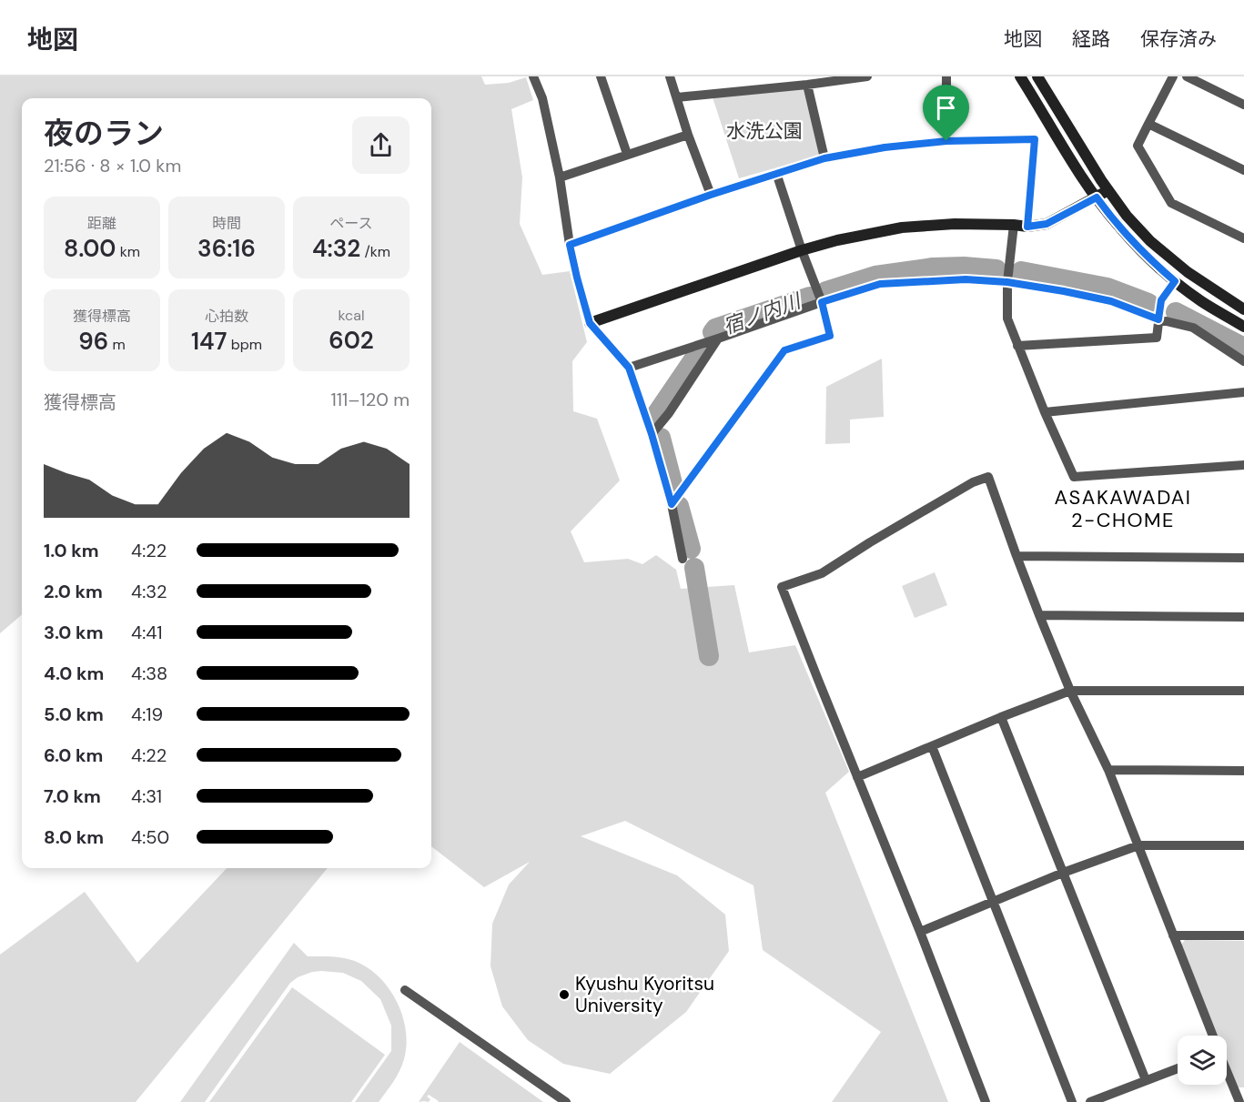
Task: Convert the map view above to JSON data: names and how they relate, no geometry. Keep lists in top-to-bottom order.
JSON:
{
  "districts": ["ASAKAWADAI 2-CHOME"],
  "water": ["宿ノ内川"],
  "parks": ["水洗公園"],
  "places": ["Kyushu Kyoritsu University"],
  "page": {
    "header": "地図",
    "nav": ["地図", "経路", "保存済み"],
    "heading": ["夜のラン", "21:56 · 8 × 1.0 km"],
    "stats": [
      ["距離", "8.00 km"],
      ["時間", "36:16"],
      ["ペース", "4:32 /km"],
      ["獲得標高", "96 m"],
      ["心拍数", "147 bpm"],
      ["kcal", "602"]
    ],
    "chart": ["獲得標高", "111–120 m"],
    "list": [
      {
        "name": "1.0 km",
        "note": "4:22"
      },
      {
        "name": "2.0 km",
        "note": "4:32"
      },
      {
        "name": "3.0 km",
        "note": "4:41"
      },
      {
        "name": "4.0 km",
        "note": "4:38"
      },
      {
        "name": "5.0 km",
        "note": "4:19"
      },
      {
        "name": "6.0 km",
        "note": "4:22"
      },
      {
        "name": "7.0 km",
        "note": "4:31"
      },
      {
        "name": "8.0 km",
        "note": "4:50"
      }
    ]
  }
}
